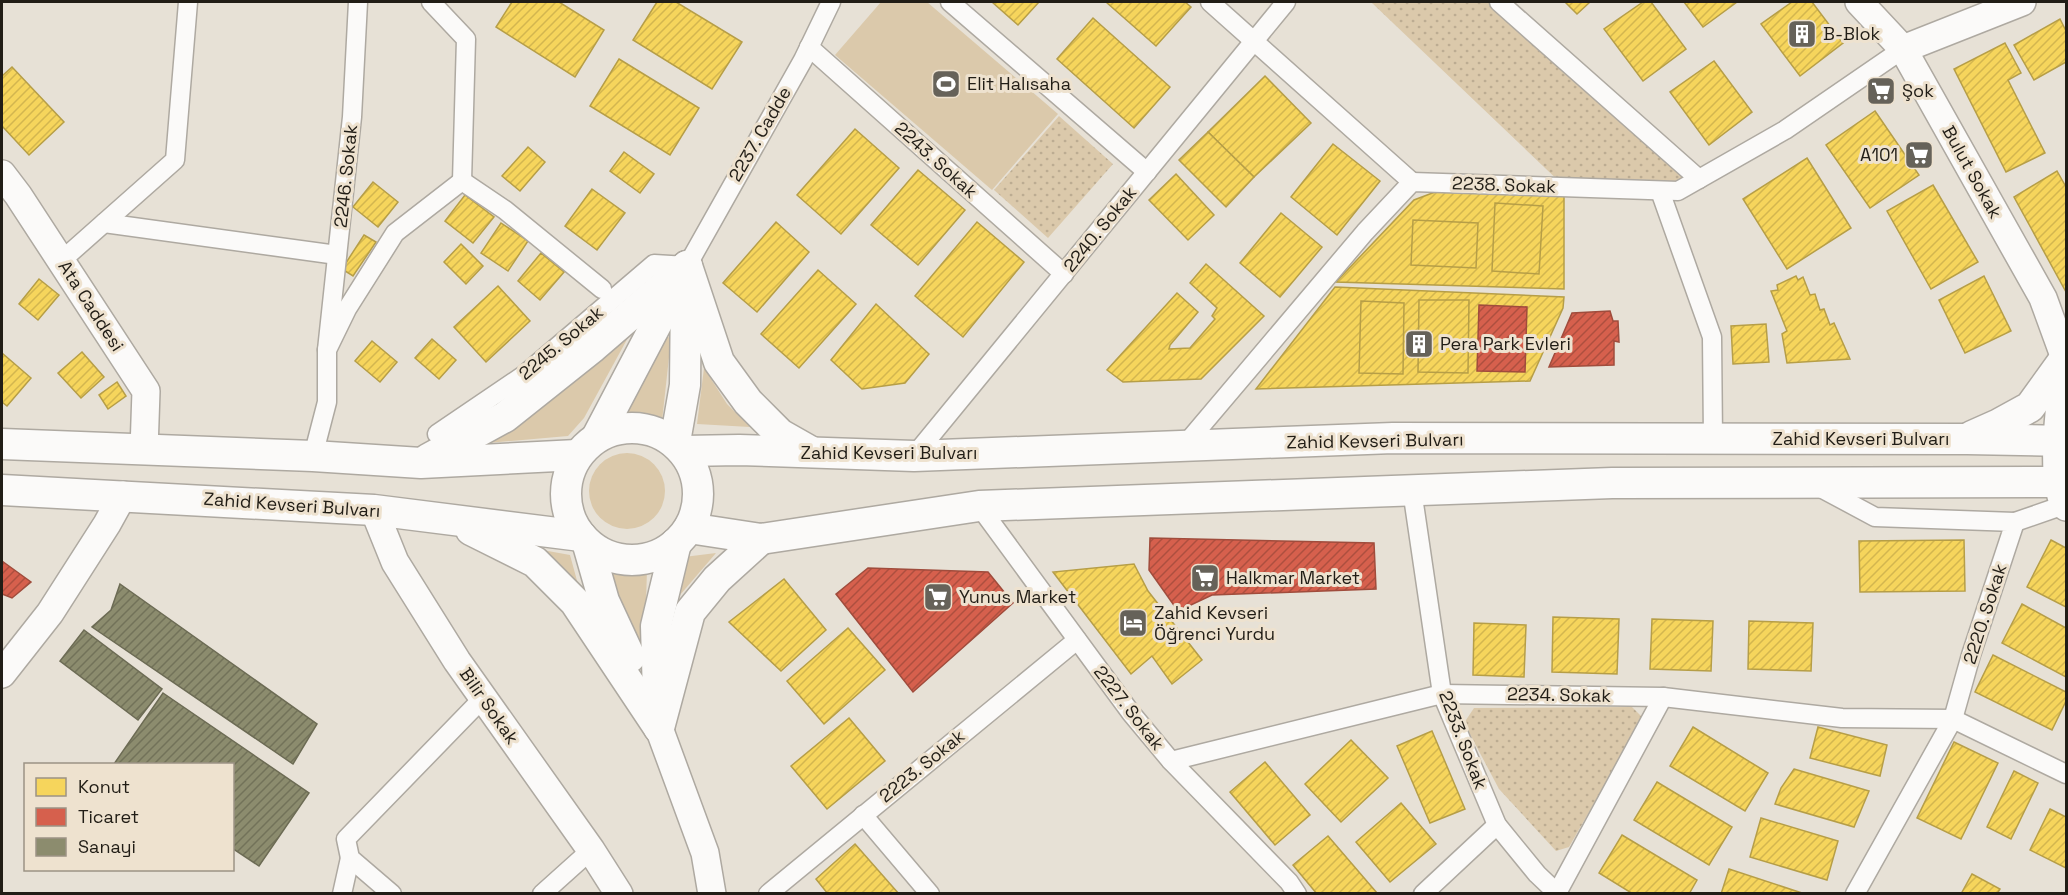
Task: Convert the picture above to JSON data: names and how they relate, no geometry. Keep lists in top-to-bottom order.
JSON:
{
  "streets": {
    "main road": ["Zahid Kevseri Bulvarı"],
    "street": [
      "2237. Cadde",
      "2243. Sokak",
      "Bulut Sokak",
      "2246. Sokak",
      "2238. Sokak",
      "2240. Sokak",
      "Ata Caddesi",
      "2245. Sokak",
      "2220. Sokak",
      "2234. Sokak",
      "Bilir Sokak",
      "2227. Sokak",
      "2233. Sokak",
      "2223. Sokak"
    ]
  },
  "crossings": [
    ["2237. Cadde", "2243. Sokak"],
    ["2237. Cadde", "2245. Sokak"],
    ["2243. Sokak", "2240. Sokak"],
    ["Bulut Sokak", "2238. Sokak"],
    ["2240. Sokak", "Zahid Kevseri Bulvarı"],
    ["Zahid Kevseri Bulvarı", "Bilir Sokak"],
    ["2220. Sokak", "2234. Sokak"],
    ["2234. Sokak", "2227. Sokak"],
    ["2234. Sokak", "2233. Sokak"],
    ["2227. Sokak", "2223. Sokak"]
  ],
  "places": {
    "building": ["B-Blok", "Pera Park Evleri"],
    "sports": ["Elit Halısaha"],
    "supermarket": [
      "Şok",
      "A101",
      "Halkmar Market",
      "Yunus Market"
    ],
    "hotel": ["Zahid Kevseri Öğrenci Yurdu"]
  },
  "legend": ["Konut", "Ticaret", "Sanayi"]
}
